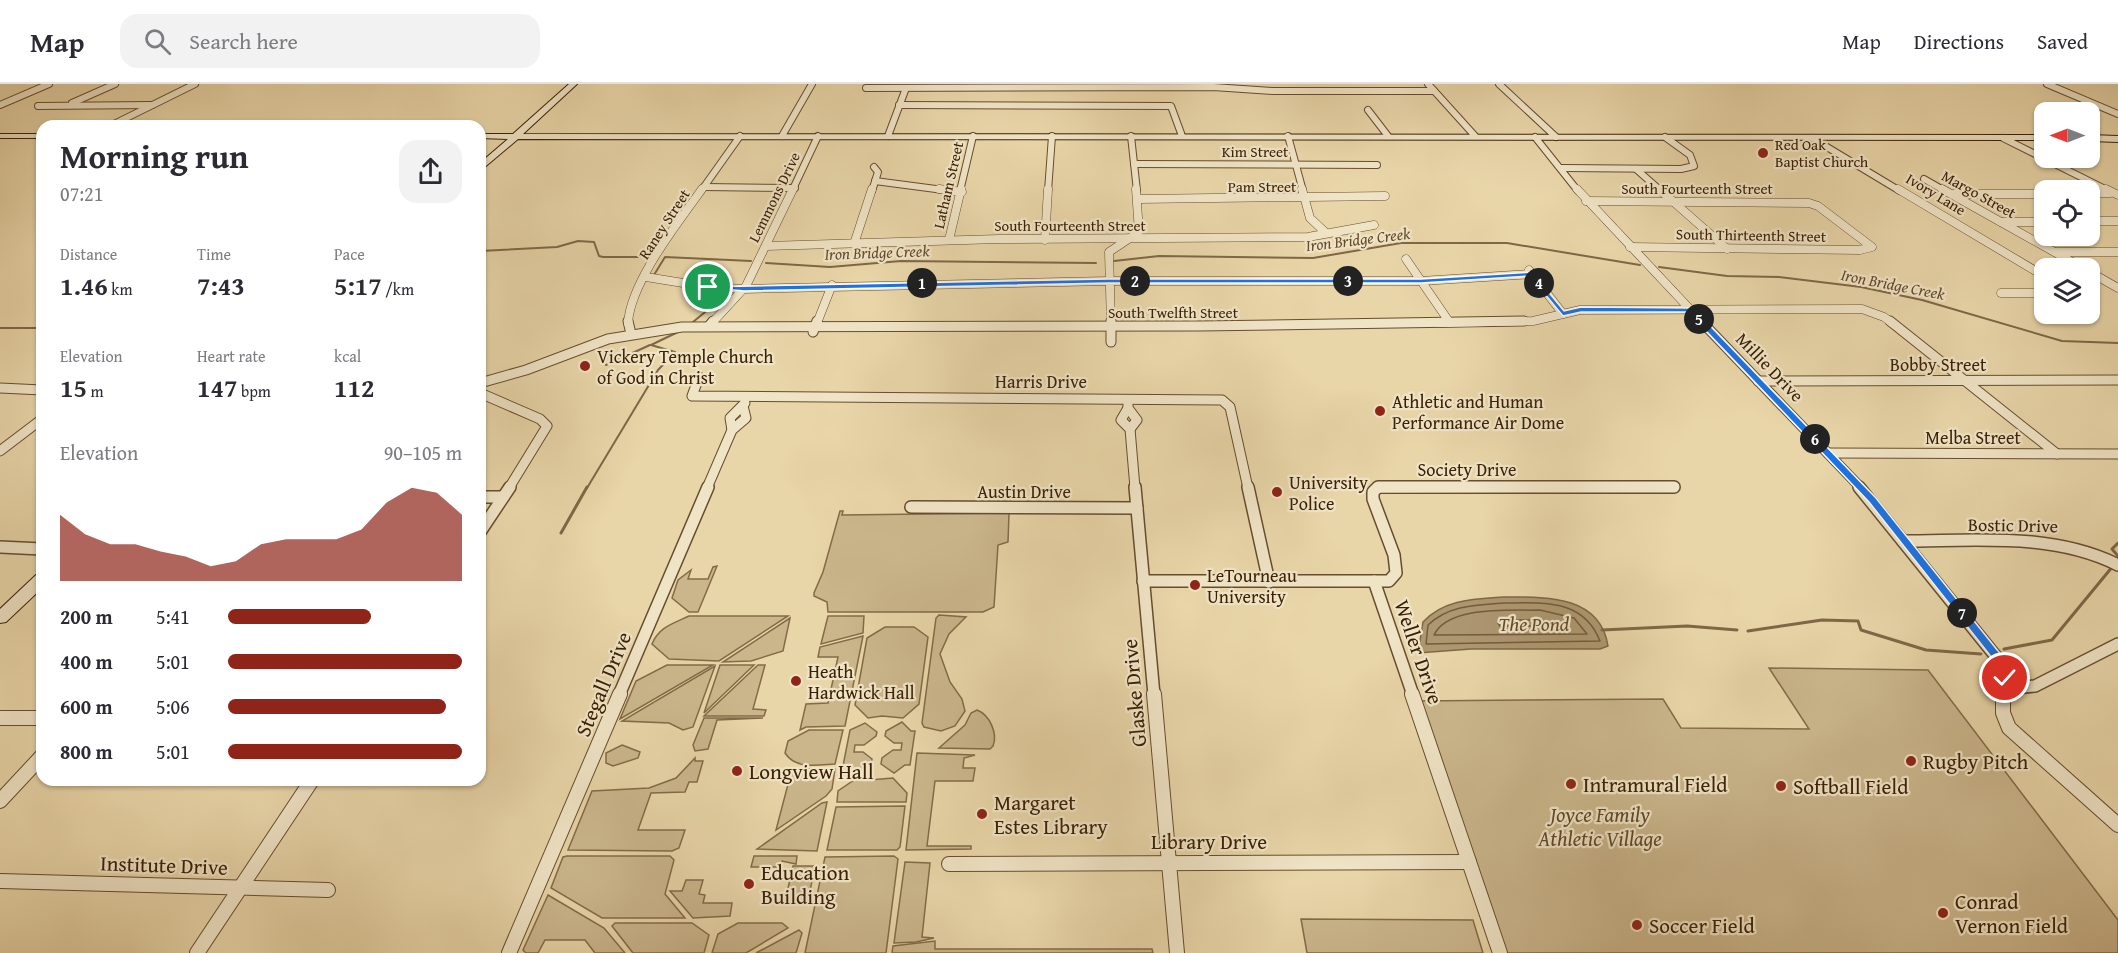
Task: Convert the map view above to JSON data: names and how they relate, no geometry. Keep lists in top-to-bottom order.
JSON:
{
  "streets": {
    "street": [
      "Kim Street",
      "Latham Street",
      "Pam Street",
      "South Fourteenth Street",
      "Ivory Lane",
      "Margo Street",
      "Lemmons Drive",
      "Raney Street",
      "South Thirteenth Street",
      "South Twelfth Street",
      "Bobby Street",
      "Millie Drive",
      "Harris Drive",
      "Melba Street",
      "Society Drive",
      "Austin Drive",
      "Bostic Drive",
      "Weller Drive",
      "Stegall Drive",
      "Glaske Drive",
      "Library Drive",
      "Institute Drive"
    ]
  },
  "crossings": [
    ["Latham Street", "South Fourteenth Street"],
    ["South Fourteenth Street", "Lemmons Drive"],
    ["South Fourteenth Street", "South Thirteenth Street"],
    ["South Fourteenth Street", "Millie Drive"],
    ["Lemmons Drive", "South Twelfth Street"],
    ["Raney Street", "South Twelfth Street"],
    ["South Thirteenth Street", "Millie Drive"],
    ["South Twelfth Street", "Bobby Street"],
    ["South Twelfth Street", "Millie Drive"],
    ["Bobby Street", "Millie Drive"],
    ["Millie Drive", "Melba Street"],
    ["Millie Drive", "Bostic Drive"],
    ["Harris Drive", "Stegall Drive"],
    ["Harris Drive", "Glaske Drive"],
    ["Society Drive", "Weller Drive"],
    ["Austin Drive", "Glaske Drive"],
    ["Weller Drive", "Library Drive"],
    ["Glaske Drive", "Library Drive"]
  ],
  "water": ["Iron Bridge Creek", "The Pond"],
  "parks": ["Joyce Family Athletic Village"],
  "places": [
    "Red Oak Baptist Church",
    "Vickery Temple Church of God in Christ",
    "Athletic and Human Performance Air Dome",
    "University Police",
    "LeTourneau University",
    "Heath Hardwick Hall",
    "Rugby Pitch",
    "Longview Hall",
    "Intramural Field",
    "Softball Field",
    "Margaret Estes Library",
    "Education Building",
    "Conrad Vernon Field",
    "Soccer Field"
  ],
  "north": "left",
  "page": {
    "header": "Map",
    "search": "Search here",
    "nav": ["Map", "Directions", "Saved"],
    "heading": ["Morning run", "07:21"],
    "stats": [
      ["Distance", "1.46 km"],
      ["Time", "7:43"],
      ["Pace", "5:17 /km"],
      ["Elevation", "15 m"],
      ["Heart rate", "147 bpm"],
      ["kcal", "112"]
    ],
    "pins": [
      "2",
      "3",
      "1",
      "4",
      "5",
      "6",
      "7"
    ],
    "chart": ["Elevation", "90–105 m"],
    "list": [
      {
        "name": "200 m",
        "note": "5:41"
      },
      {
        "name": "400 m",
        "note": "5:01"
      },
      {
        "name": "600 m",
        "note": "5:06"
      },
      {
        "name": "800 m",
        "note": "5:01"
      }
    ]
  }
}
